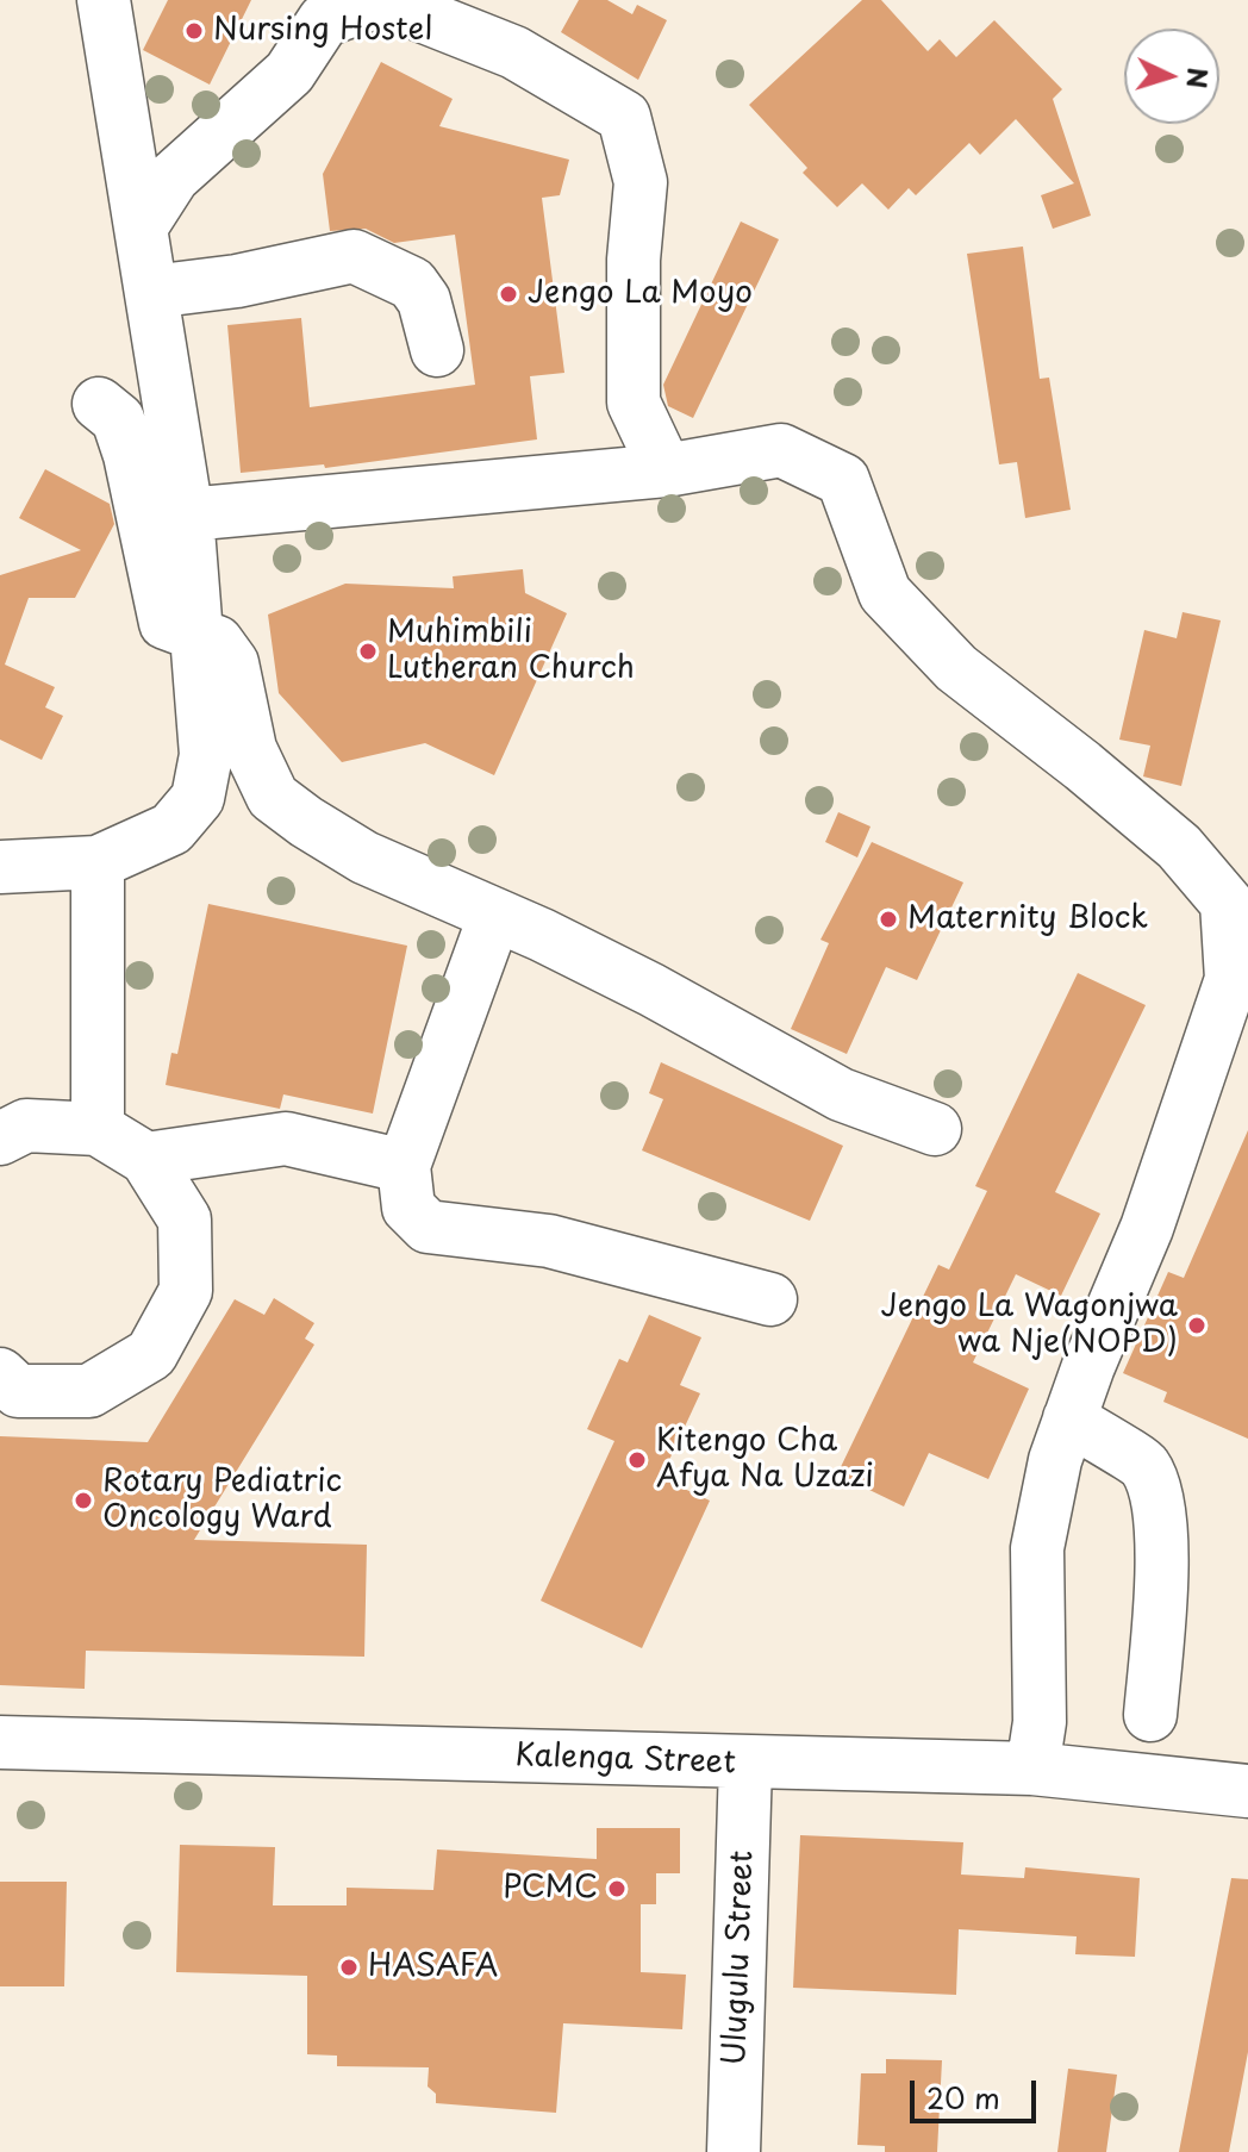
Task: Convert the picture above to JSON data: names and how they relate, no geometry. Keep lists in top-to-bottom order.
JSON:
{
  "streets": {
    "street": ["Kalenga Street", "Ulugulu Street"]
  },
  "crossings": [
    ["Kalenga Street", "Ulugulu Street"]
  ],
  "places": [
    "Nursing Hostel",
    "Jengo La Moyo",
    "Muhimbili Lutheran Church",
    "Maternity Block",
    "Jengo La Wagonjwa wa Nje(NOPD)",
    "Kitengo Cha Afya Na Uzazi",
    "Rotary Pediatric Oncology Ward",
    "PCMC",
    "HASAFA"
  ],
  "scale_bar": "20 m",
  "north": "right"
}
